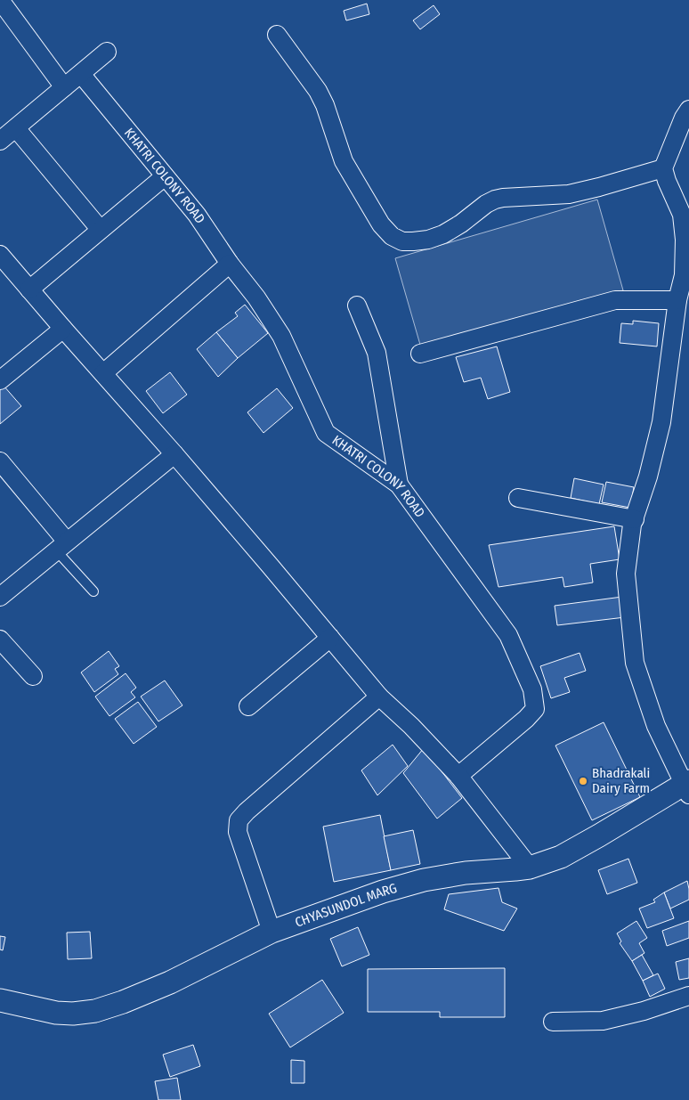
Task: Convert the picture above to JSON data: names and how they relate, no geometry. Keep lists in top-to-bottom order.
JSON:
{
  "streets": {
    "street": ["KHATRI COLONY ROAD", "CHYASUNDOL MARG"]
  },
  "places": ["Bhadrakali Dairy Farm"]
}
